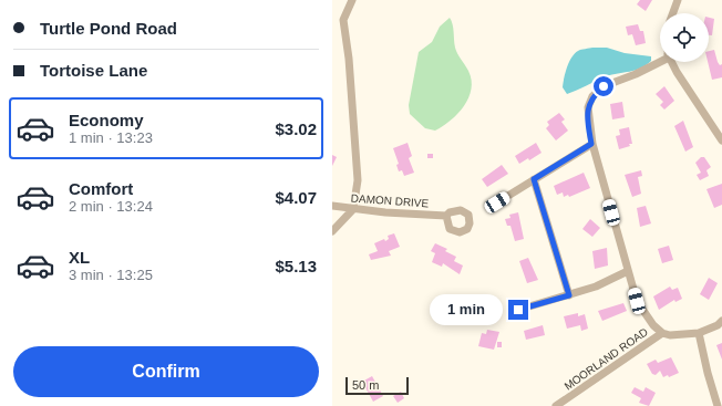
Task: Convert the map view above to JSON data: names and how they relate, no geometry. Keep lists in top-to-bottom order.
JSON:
{
  "streets": {
    "street": ["DAMON DRIVE", "MOORLAND ROAD"]
  },
  "scale_bar": "50 m",
  "page": {
    "banner": ["Turtle Pond Road", "Tortoise Lane"],
    "list": [
      {
        "name": "Economy",
        "note": "1 min · 13:23",
        "value": "$3.02"
      },
      {
        "name": "Comfort",
        "note": "2 min · 13:24",
        "value": "$4.07"
      },
      {
        "name": "XL",
        "note": "3 min · 13:25",
        "value": "$5.13"
      }
    ],
    "bubble": "1 min",
    "buttons": "Confirm",
    "scale": "50 m"
  }
}
